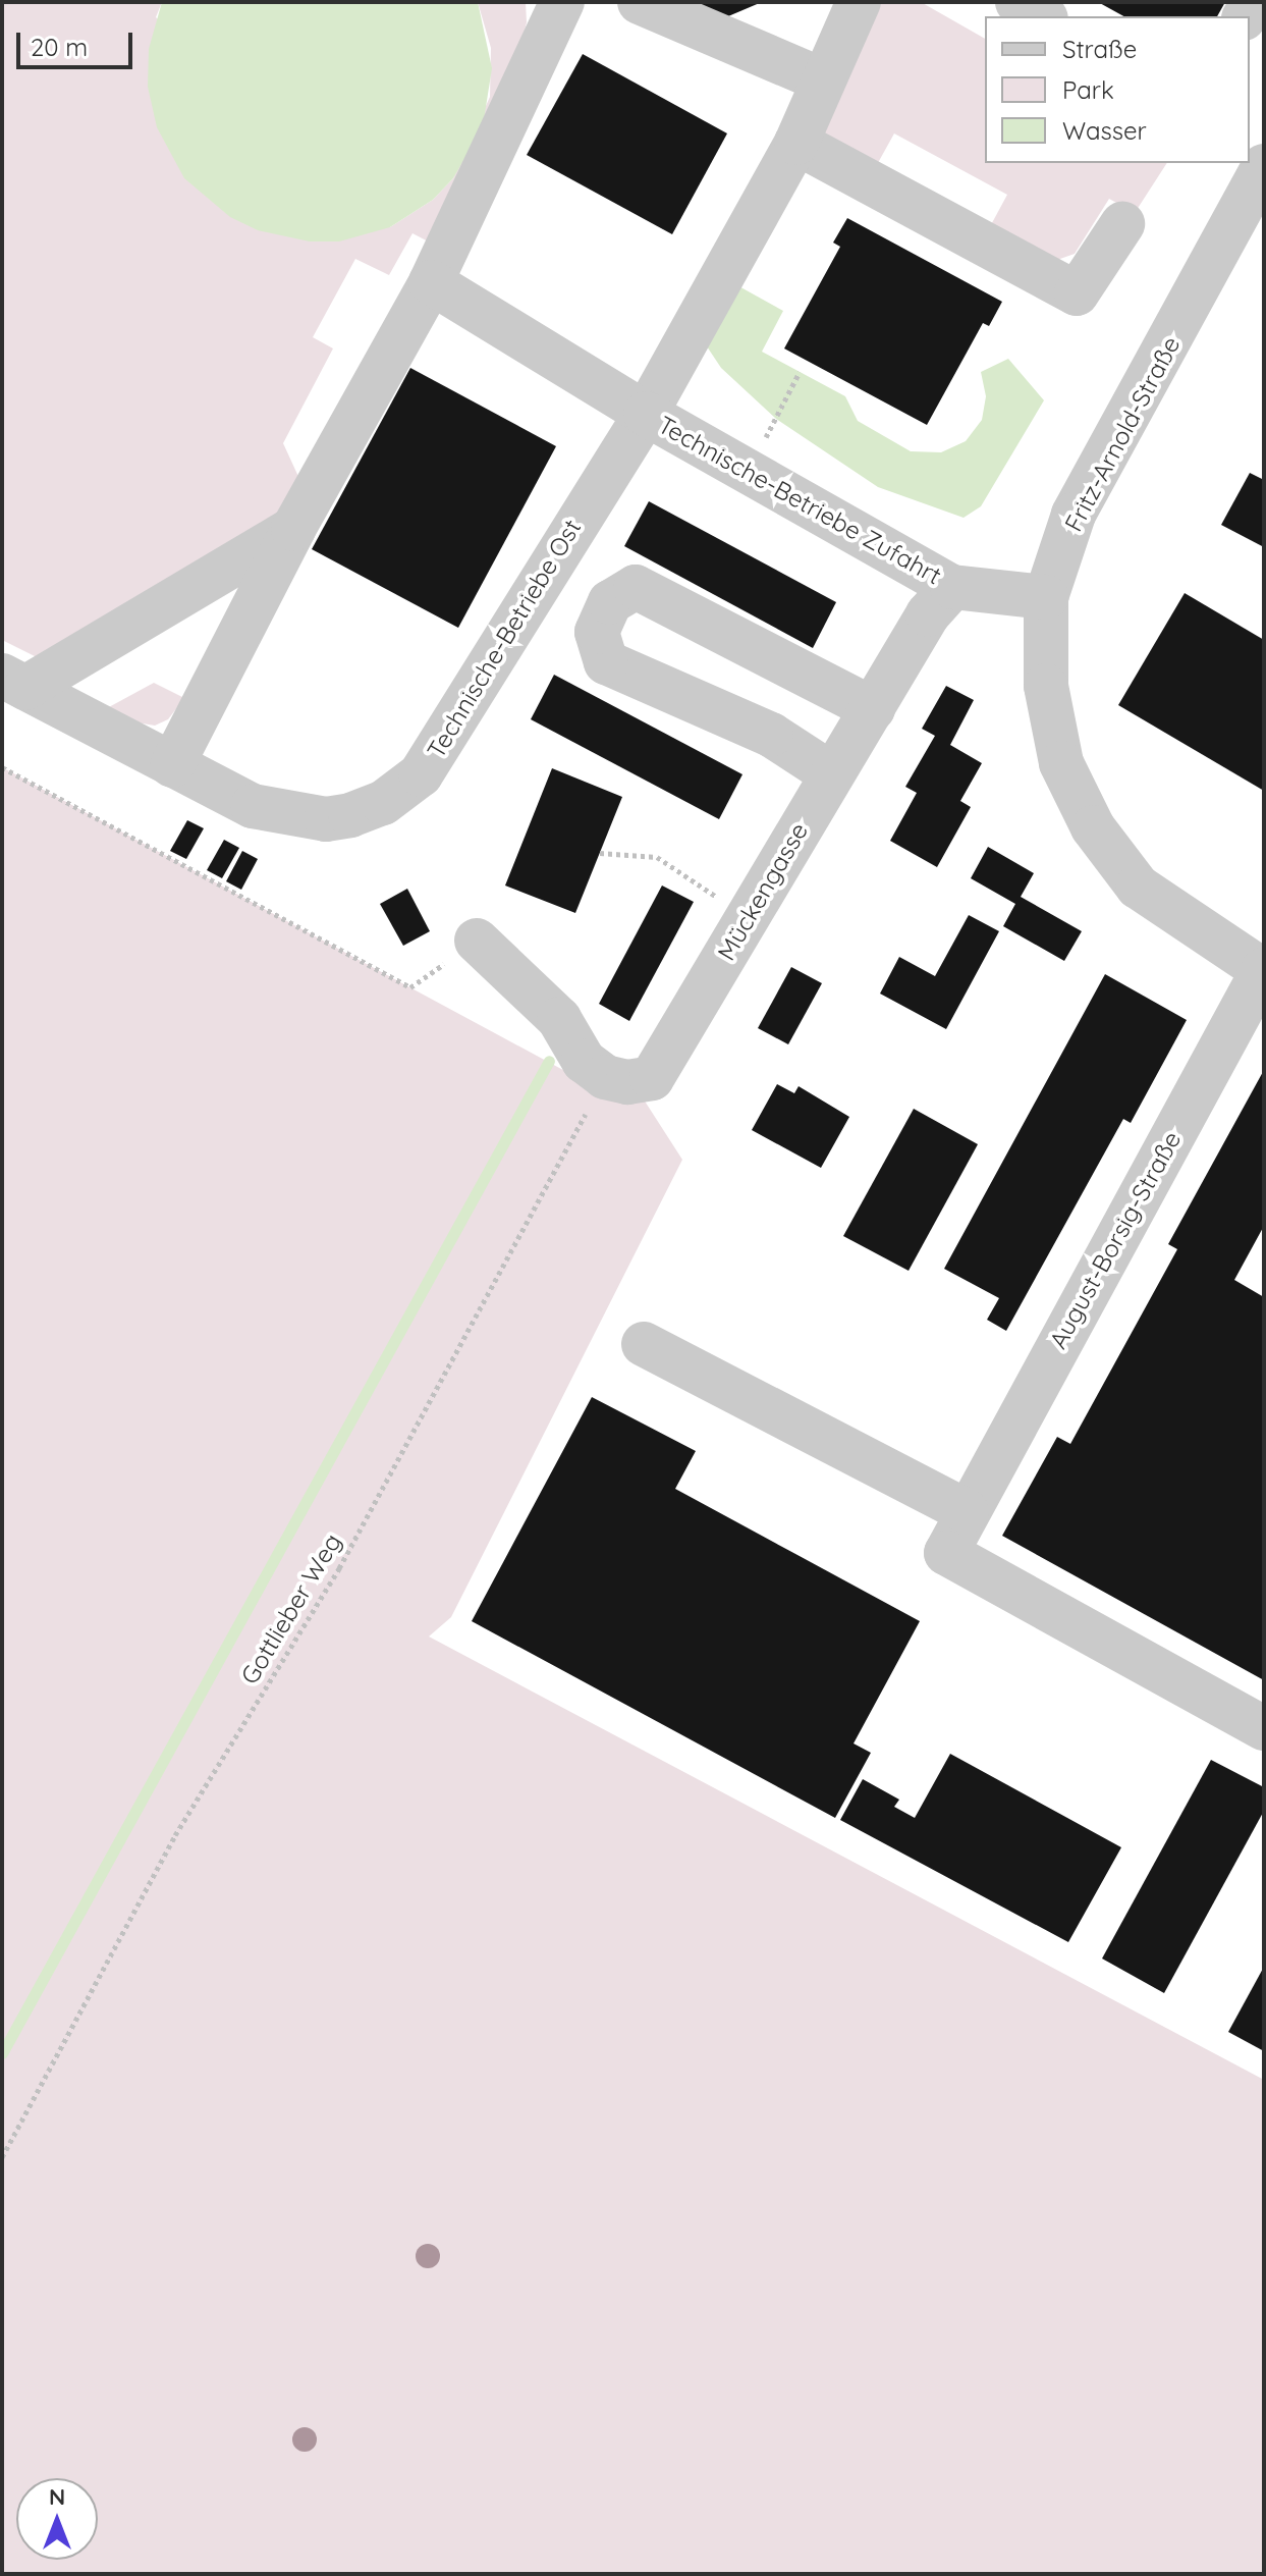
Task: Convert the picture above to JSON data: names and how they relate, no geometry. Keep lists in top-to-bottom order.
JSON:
{
  "streets": {
    "street": [
      "Fritz-Arnold-Straße",
      "Technische-Betriebe Zufahrt",
      "Technische-Betriebe Ost",
      "Mückengasse",
      "August-Borsig-Straße"
    ],
    "path": ["Gottlieber Weg"]
  },
  "crossings": [
    ["Fritz-Arnold-Straße", "August-Borsig-Straße"],
    ["Technische-Betriebe Zufahrt", "Technische-Betriebe Ost"],
    ["Technische-Betriebe Zufahrt", "Mückengasse"],
    ["Mückengasse", "Gottlieber Weg"]
  ],
  "legend": ["Straße", "Park", "Wasser"],
  "scale_bar": "20 m",
  "north": "top"
}
